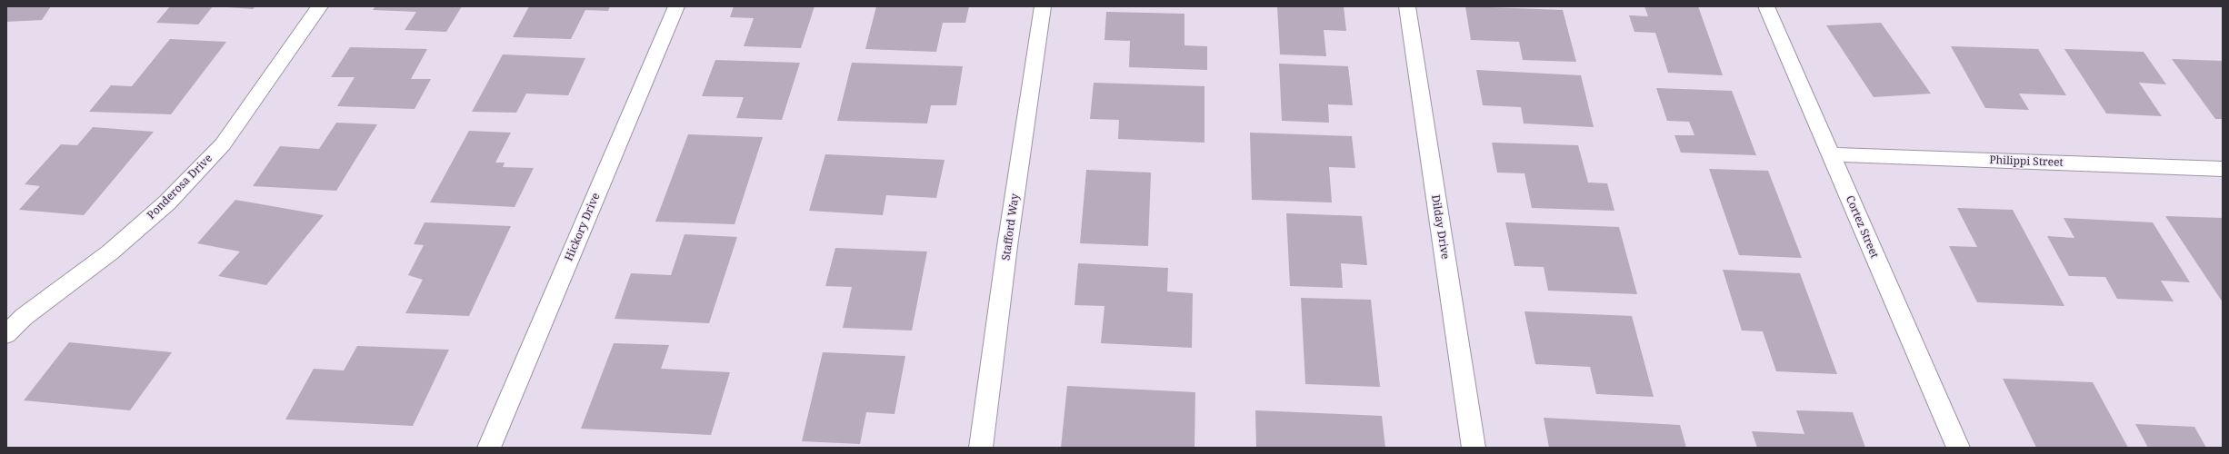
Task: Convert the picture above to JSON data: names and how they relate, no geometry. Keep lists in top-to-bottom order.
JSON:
{
  "streets": {
    "street": [
      "Philippi Street",
      "Ponderosa Drive",
      "Hickory Drive",
      "Stafford Way",
      "Dilday Drive",
      "Cortez Street"
    ]
  },
  "crossings": [
    ["Philippi Street", "Cortez Street"]
  ]
}
